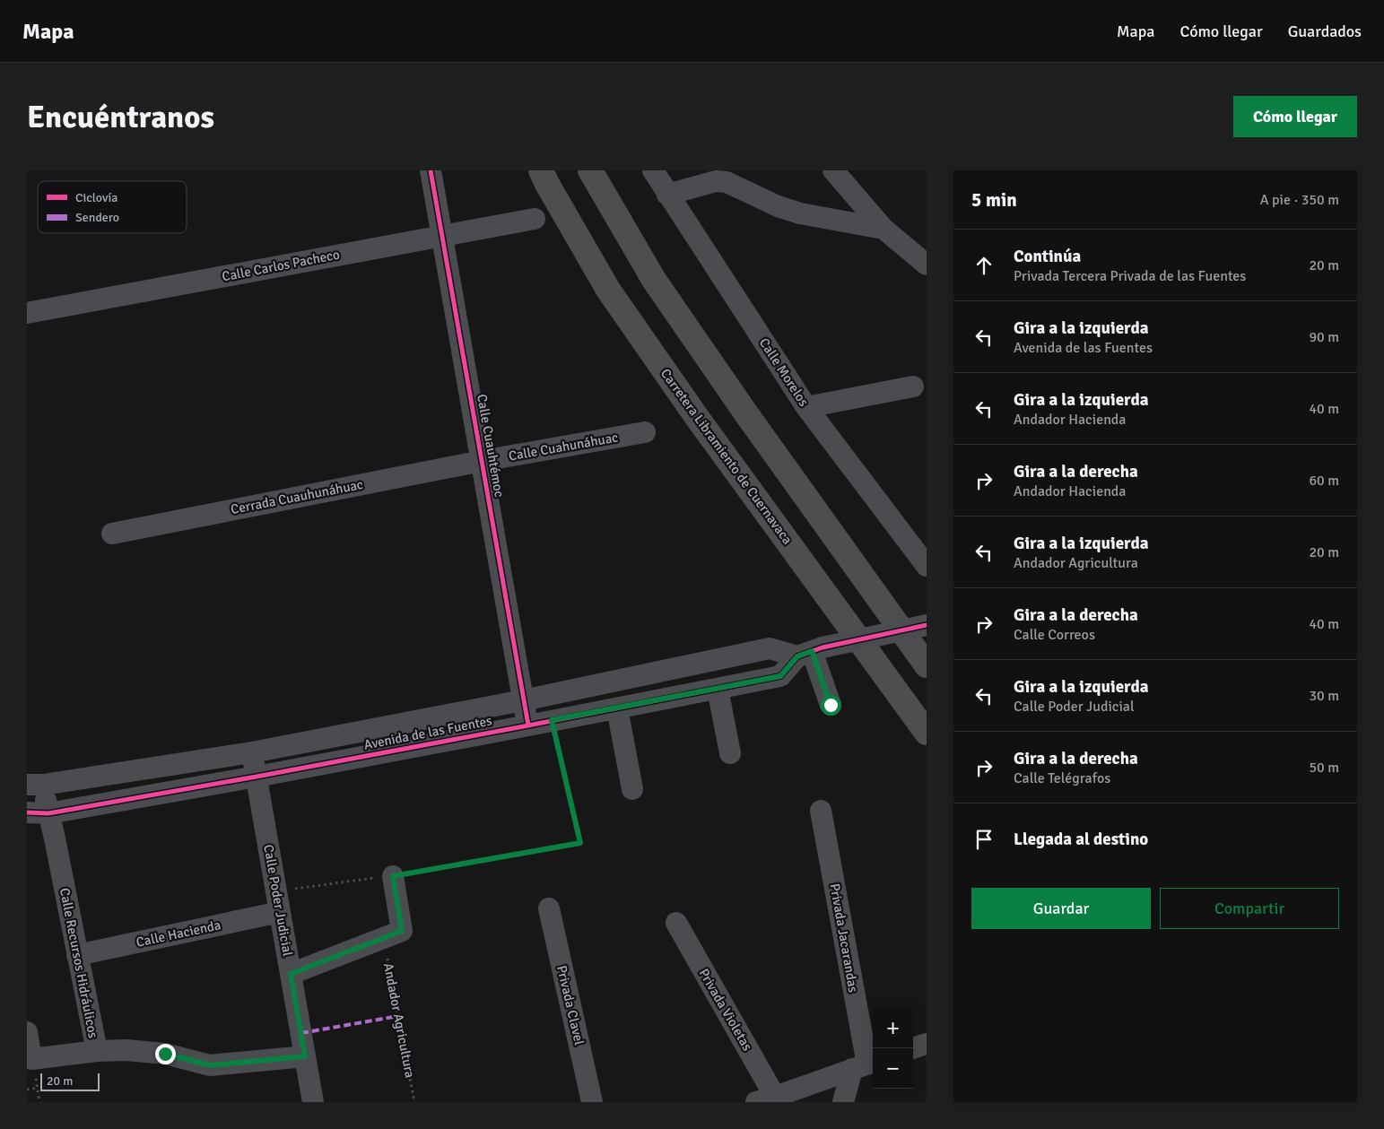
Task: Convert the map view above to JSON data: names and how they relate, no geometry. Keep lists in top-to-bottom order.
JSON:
{
  "streets": {
    "highway": ["Carretera Libramiento de Cuernavaca"],
    "street": [
      "Calle Carlos Pacheco",
      "Calle Morelos",
      "Calle Cuauhtémoc",
      "Calle Cuahunáhuac",
      "Cerrada Cuauhunáhuac",
      "Avenida de las Fuentes",
      "Calle Poder Judicial",
      "Calle Hacienda",
      "Privada Jacarandas",
      "Calle Recursos Hidráulicos",
      "Privada Clavel",
      "Privada Violetas"
    ],
    "path": ["Andador Agricultura"]
  },
  "crossings": [
    ["Calle Carlos Pacheco", "Calle Cuauhtémoc"],
    ["Calle Cuauhtémoc", "Calle Cuahunáhuac"],
    ["Calle Cuauhtémoc", "Cerrada Cuauhunáhuac"],
    ["Calle Cuauhtémoc", "Avenida de las Fuentes"],
    ["Calle Cuahunáhuac", "Cerrada Cuauhunáhuac"],
    ["Avenida de las Fuentes", "Calle Poder Judicial"],
    ["Avenida de las Fuentes", "Calle Recursos Hidráulicos"],
    ["Calle Poder Judicial", "Calle Hacienda"],
    ["Calle Hacienda", "Calle Recursos Hidráulicos"]
  ],
  "legend": ["Ciclovía", "Sendero"],
  "scale_bar": "20 m",
  "page": {
    "header": "Mapa",
    "nav": ["Mapa", "Cómo llegar", "Guardados"],
    "buttons": [
      "Cómo llegar",
      ["Guardar", "Compartir"]
    ],
    "title": "Encuéntranos",
    "heading": ["5 min", "A pie · 350 m"],
    "list": [
      ["Continúa", "Privada Tercera Privada de las Fuentes", "20 m"],
      ["Gira a la izquierda", "Avenida de las Fuentes", "90 m"],
      ["Gira a la izquierda", "Andador Hacienda", "40 m"],
      ["Gira a la derecha", "Andador Hacienda", "60 m"],
      ["Gira a la izquierda", "Andador Agricultura", "20 m"],
      ["Gira a la derecha", "Calle Correos", "40 m"],
      ["Gira a la izquierda", "Calle Poder Judicial", "30 m"],
      ["Gira a la derecha", "Calle Telégrafos", "50 m"],
      "Llegada al destino"
    ],
    "map_buttons": ["+", "−"],
    "scale": "20 m"
  }
}
